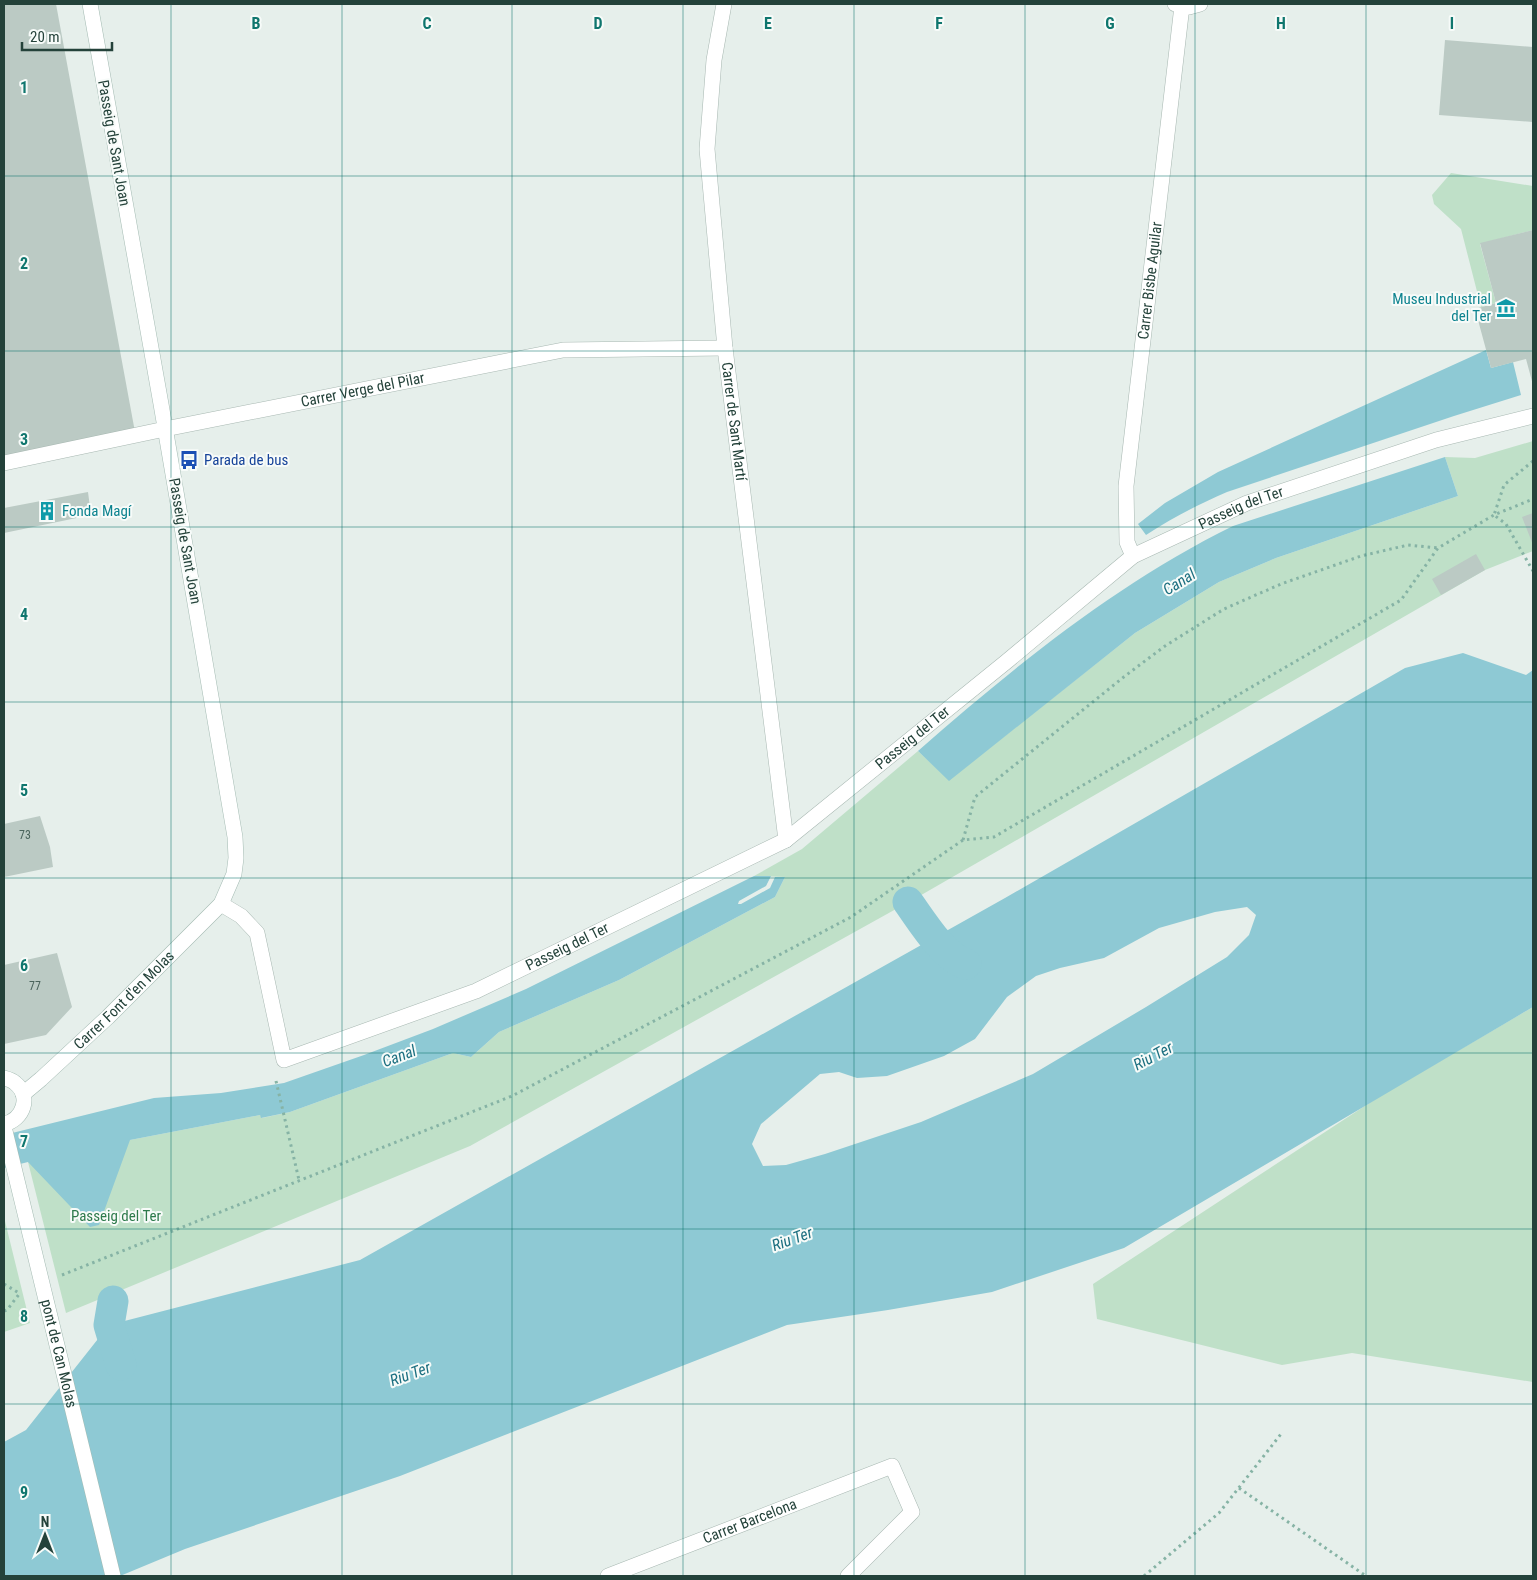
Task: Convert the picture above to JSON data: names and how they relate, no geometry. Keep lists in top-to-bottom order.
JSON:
{
  "streets": {
    "street": [
      "Passeig de Sant Joan",
      "Carrer Bisbe Aguilar",
      "Carrer Verge del Pilar",
      "Carrer de Sant Martí",
      "Passeig del Ter",
      "Carrer Font d'en Molas",
      "pont de Can Molas",
      "Carrer Barcelona"
    ]
  },
  "crossings": [
    ["Passeig de Sant Joan", "Carrer Verge del Pilar"],
    ["Passeig de Sant Joan", "Passeig del Ter"],
    ["Passeig de Sant Joan", "Carrer Font d'en Molas"],
    ["Carrer Bisbe Aguilar", "Passeig del Ter"],
    ["Carrer Verge del Pilar", "Carrer de Sant Martí"],
    ["Carrer de Sant Martí", "Passeig del Ter"],
    ["Passeig del Ter", "Carrer Font d'en Molas"]
  ],
  "water": ["Canal", "Riu Ter"],
  "parks": ["Passeig del Ter"],
  "places": {
    "museum": ["Museu Industrial del Ter"],
    "bus stop": ["Parada de bus"],
    "building": ["Fonda Magí"]
  },
  "house_numbers": ["73", "77"],
  "scale_bar": "20 m",
  "north": "top",
  "grid": {
    "columns": [
      "B",
      "C",
      "D",
      "E",
      "F",
      "G",
      "H",
      "I"
    ],
    "rows": [
      "1",
      "2",
      "3",
      "4",
      "5",
      "6",
      "7",
      "8",
      "9"
    ]
  }
}
